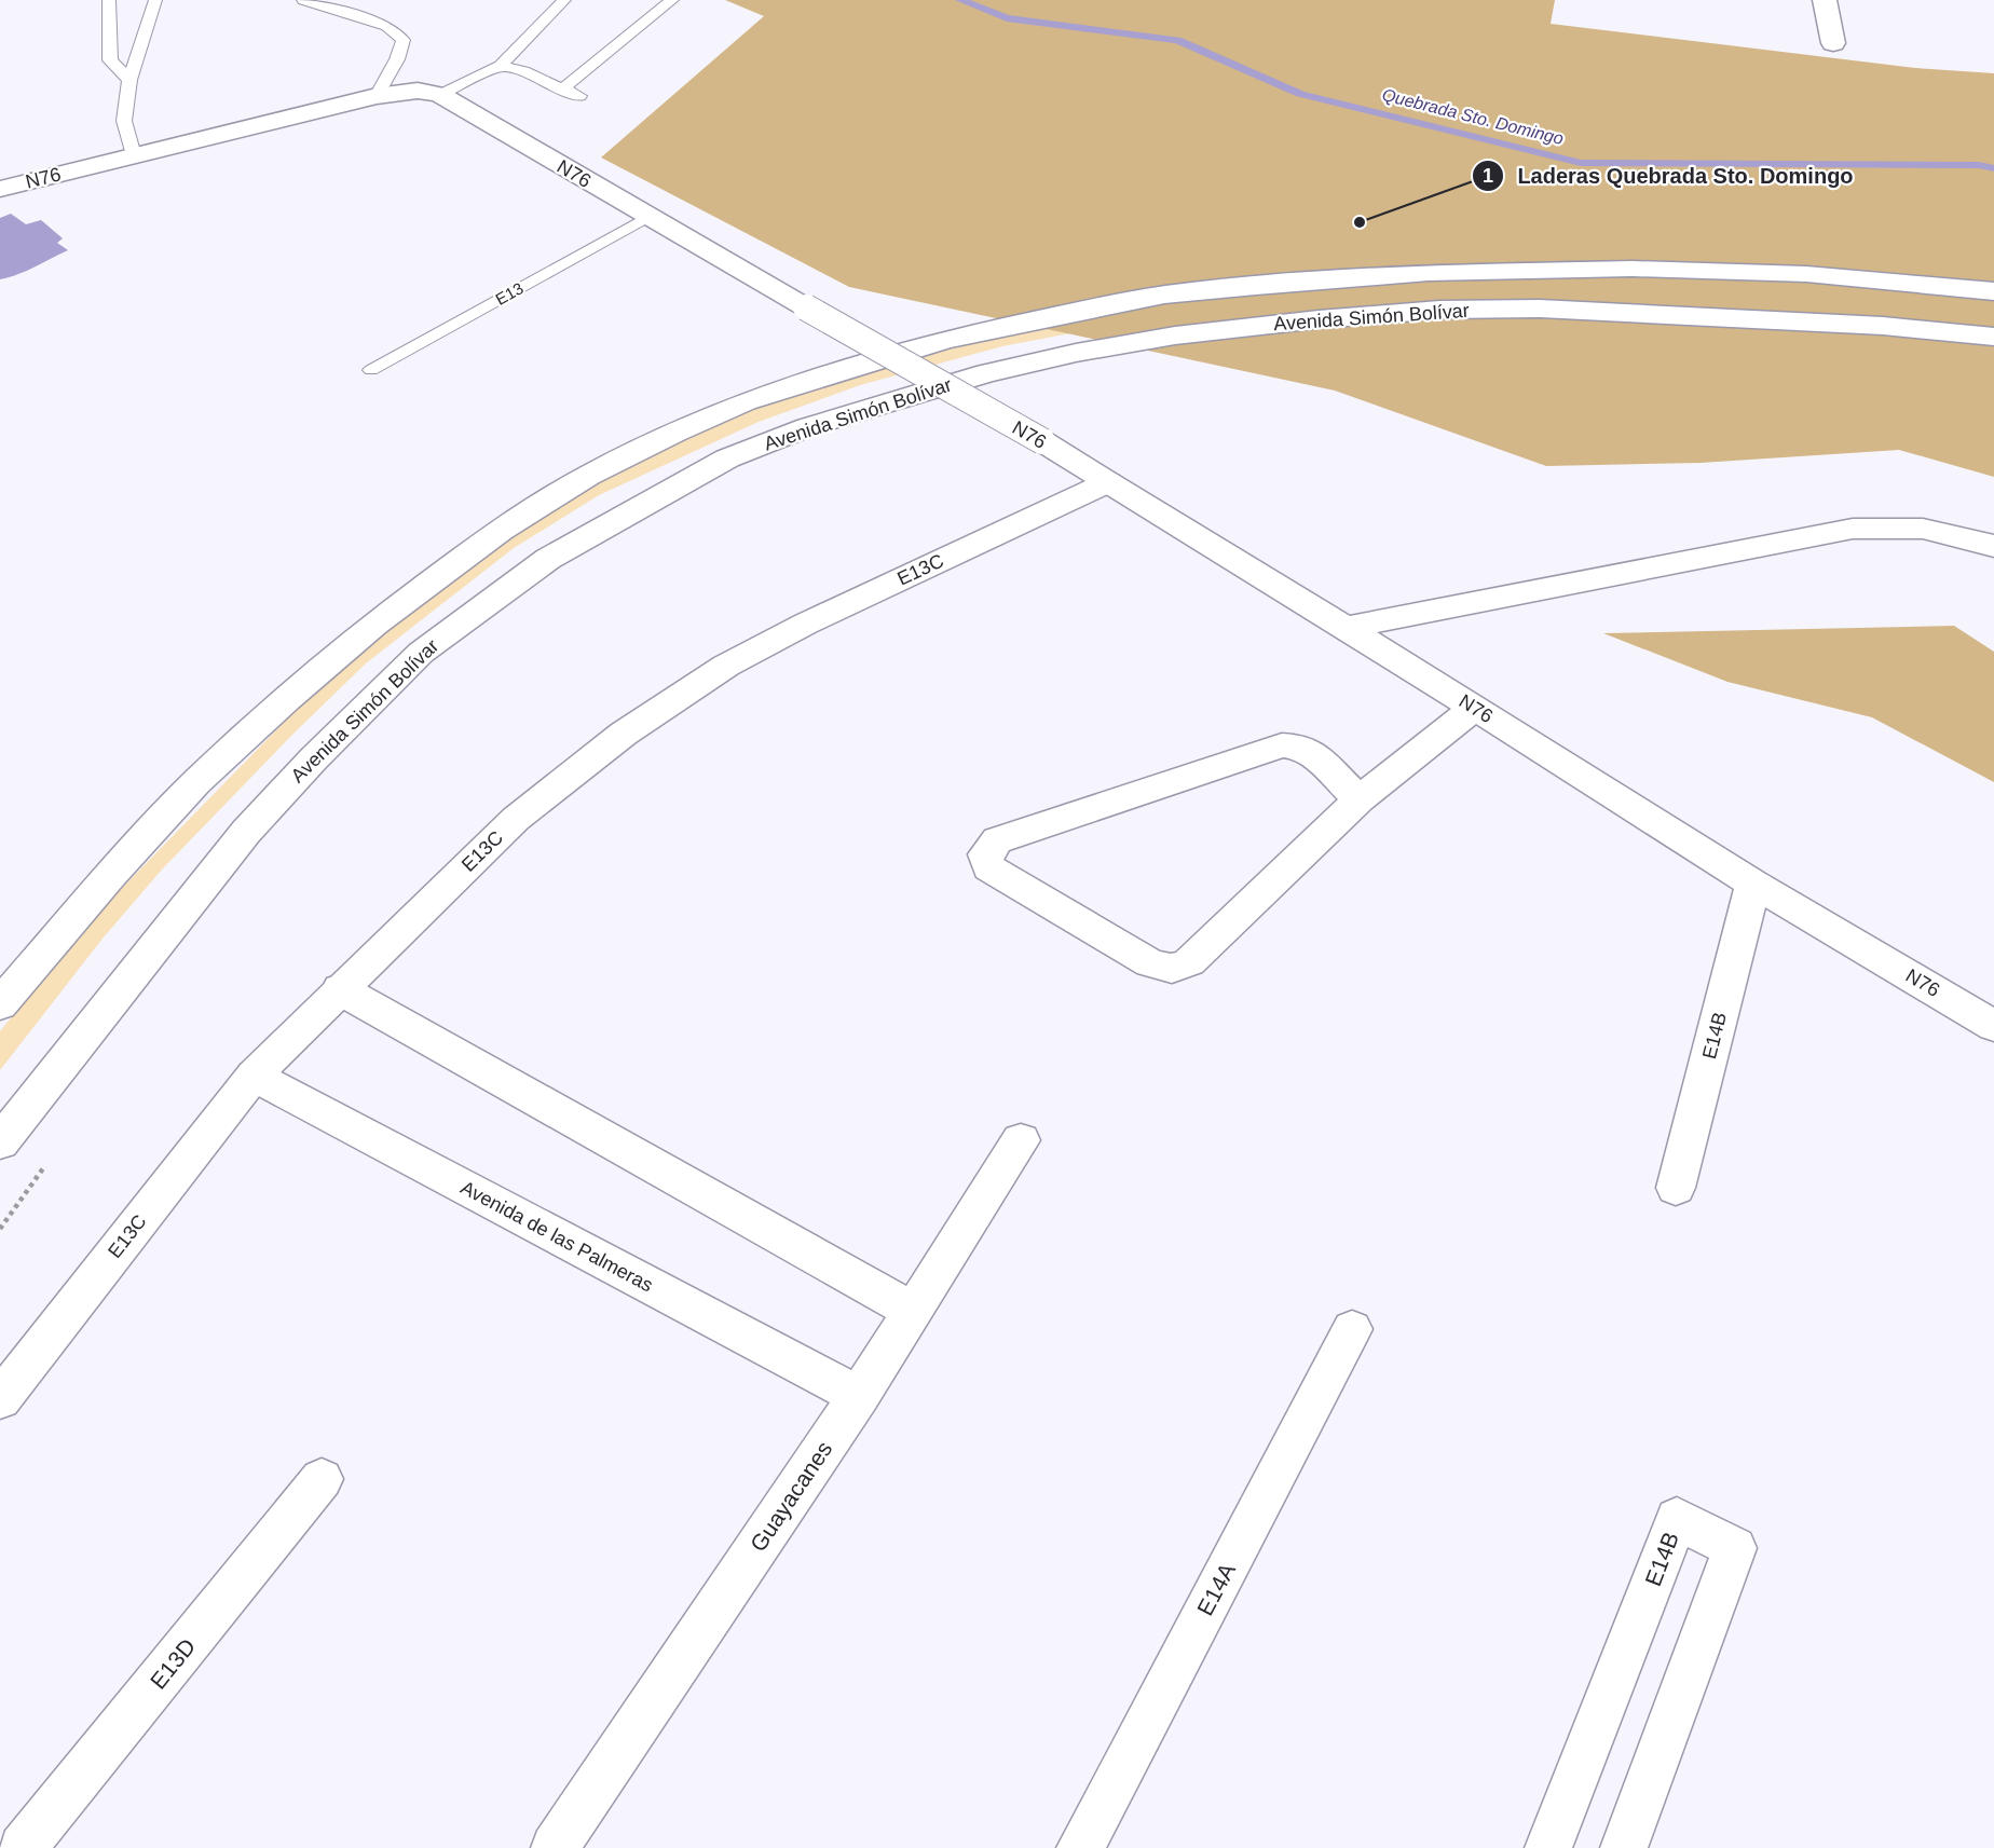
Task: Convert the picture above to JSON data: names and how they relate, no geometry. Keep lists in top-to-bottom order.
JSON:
{
  "streets": {
    "main road": [
      "N76",
      "Avenida Simón Bolívar",
      "E13C",
      "E14B",
      "Avenida de las Palmeras",
      "Guayacanes",
      "E14A",
      "E13D"
    ],
    "lane": ["E13"]
  },
  "crossings": [
    ["N76", "E13"],
    ["N76", "E13C"],
    ["N76", "E14B"],
    ["E13C", "Avenida de las Palmeras"],
    ["Avenida de las Palmeras", "Guayacanes"]
  ],
  "water": ["Quebrada Sto. Domingo"],
  "places": ["Laderas Quebrada Sto. Domingo"]
}
